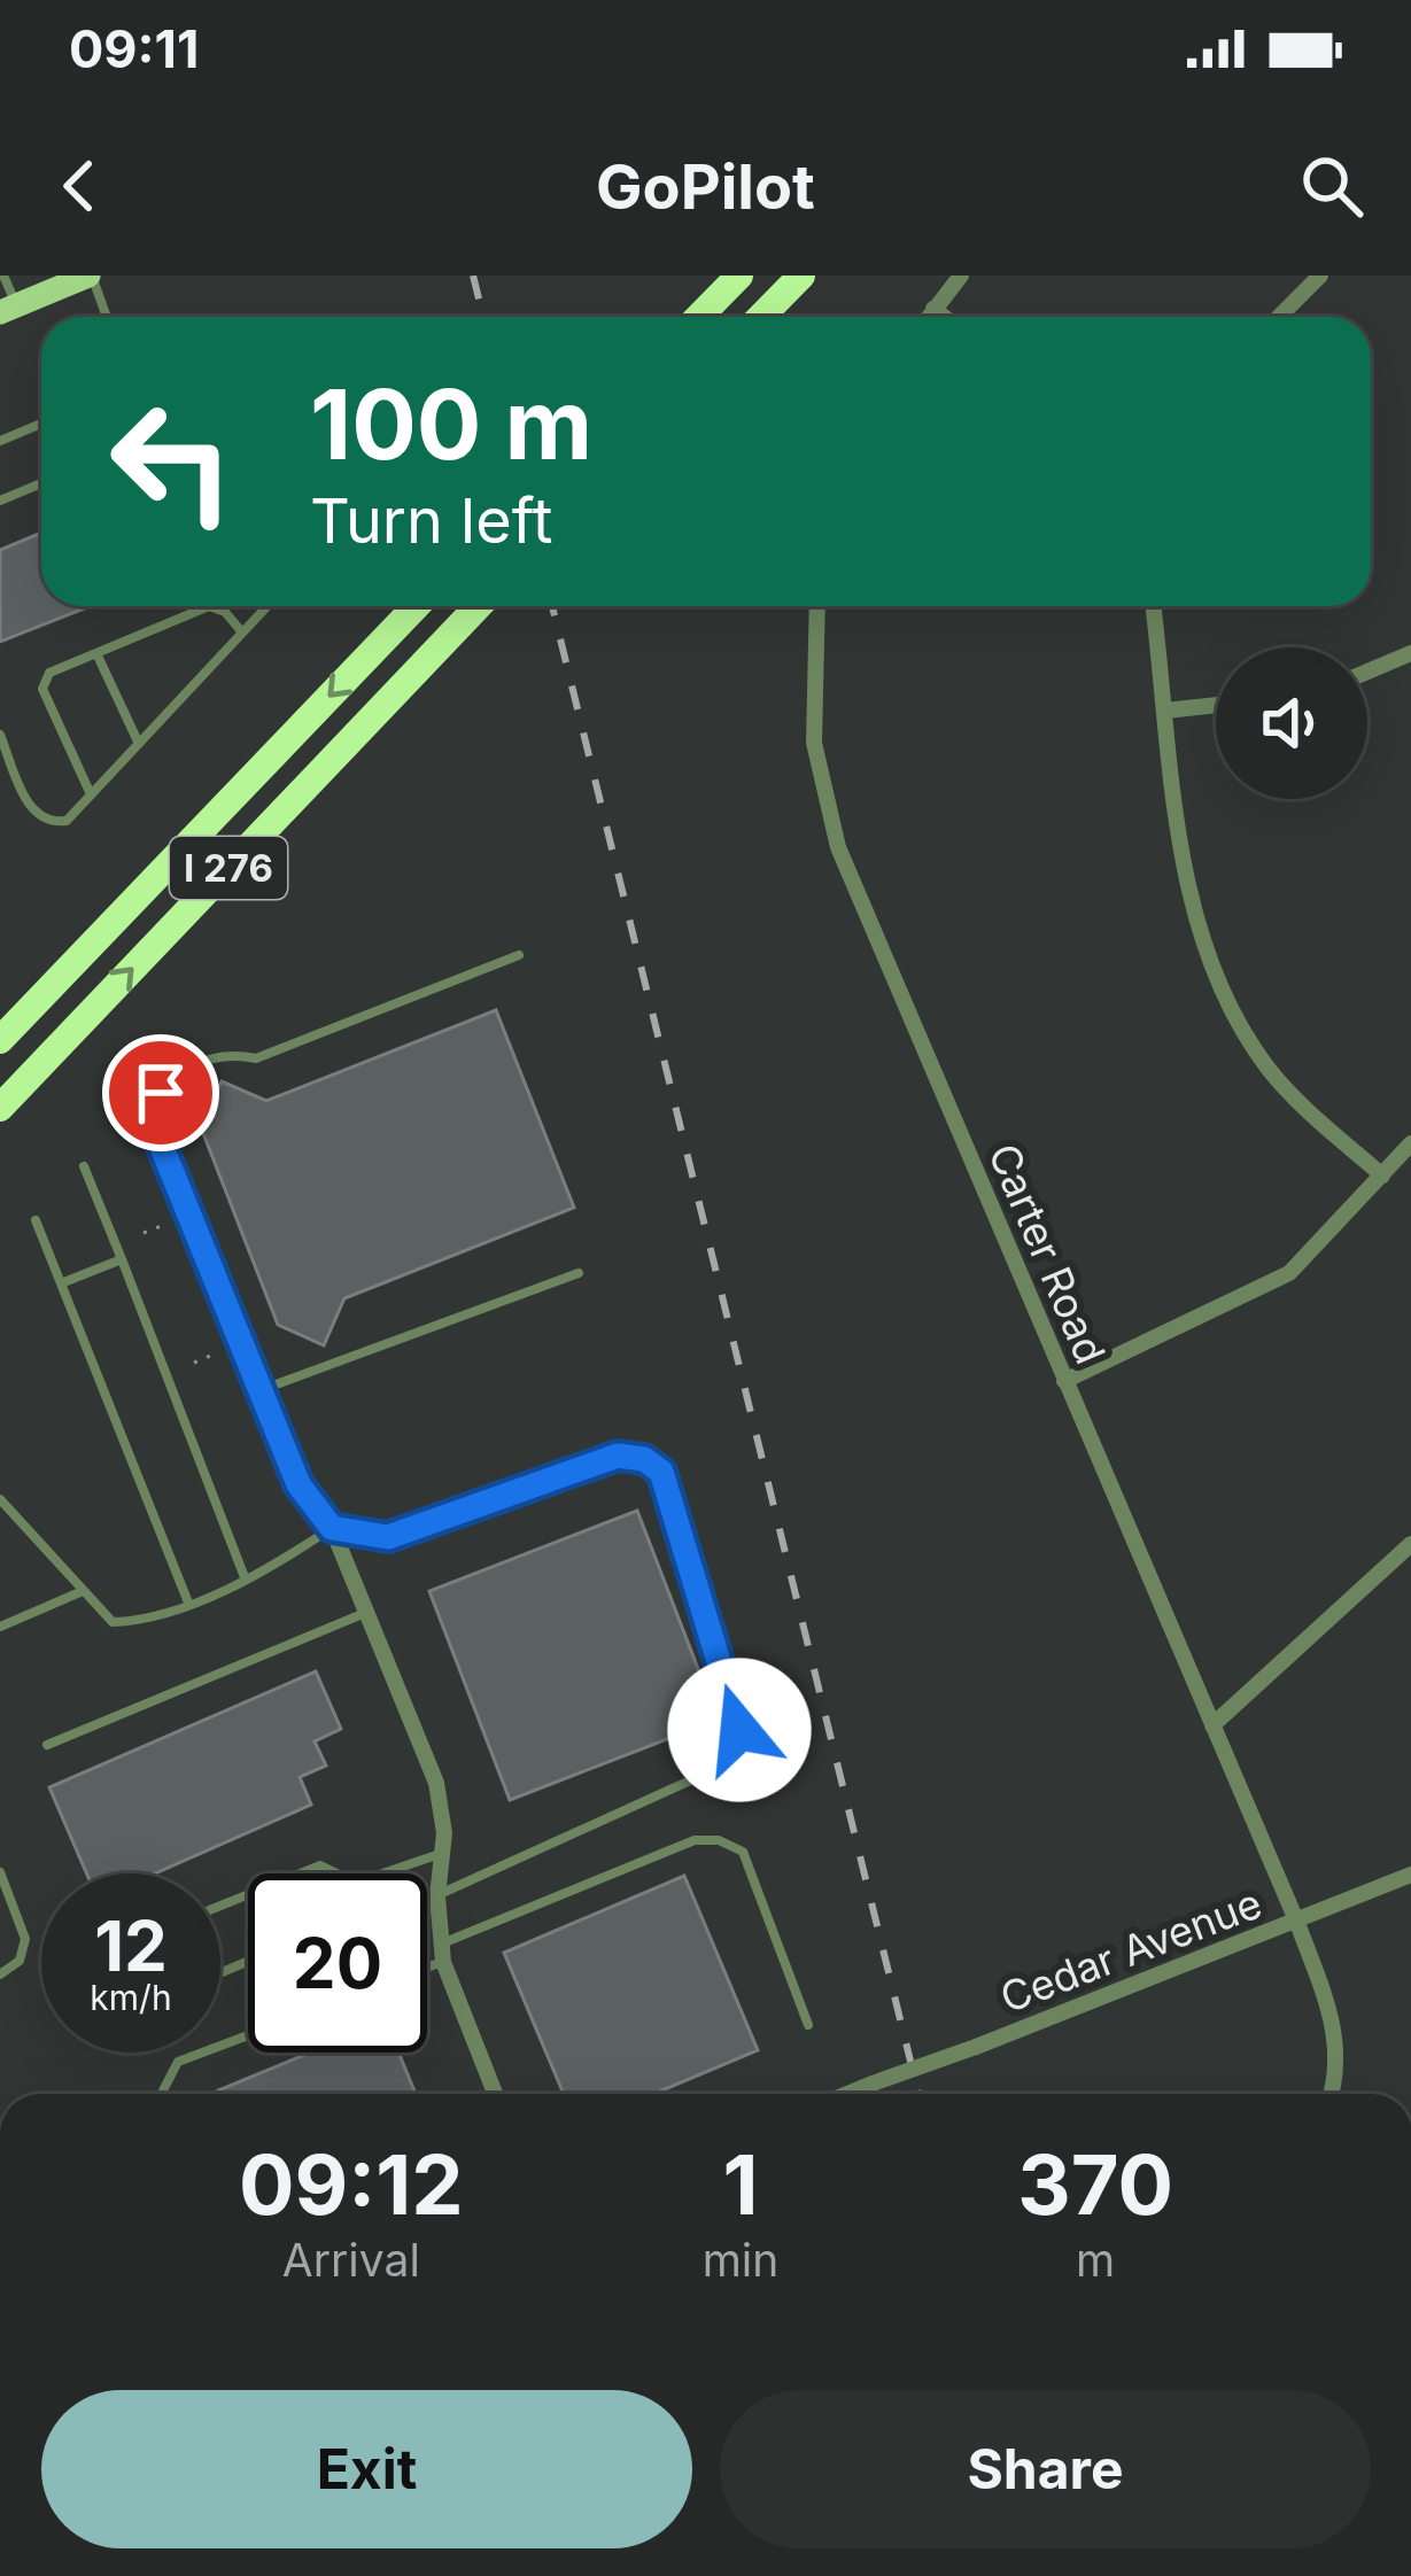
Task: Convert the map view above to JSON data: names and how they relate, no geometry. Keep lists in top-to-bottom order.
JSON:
{
  "streets": {
    "highway": ["I 276"],
    "street": ["Carter Road", "Cedar Avenue"]
  },
  "crossings": [
    ["Carter Road", "Cedar Avenue"]
  ],
  "page": {
    "status": "09:11",
    "header": "GoPilot",
    "turn": ["100 m", "Turn left"],
    "speed": "12 km/h",
    "limit": "20",
    "eta": [
      "09:12",
      "Arrival",
      "1",
      "min",
      "370",
      "m"
    ],
    "buttons": ["Exit", "Share"]
  }
}
